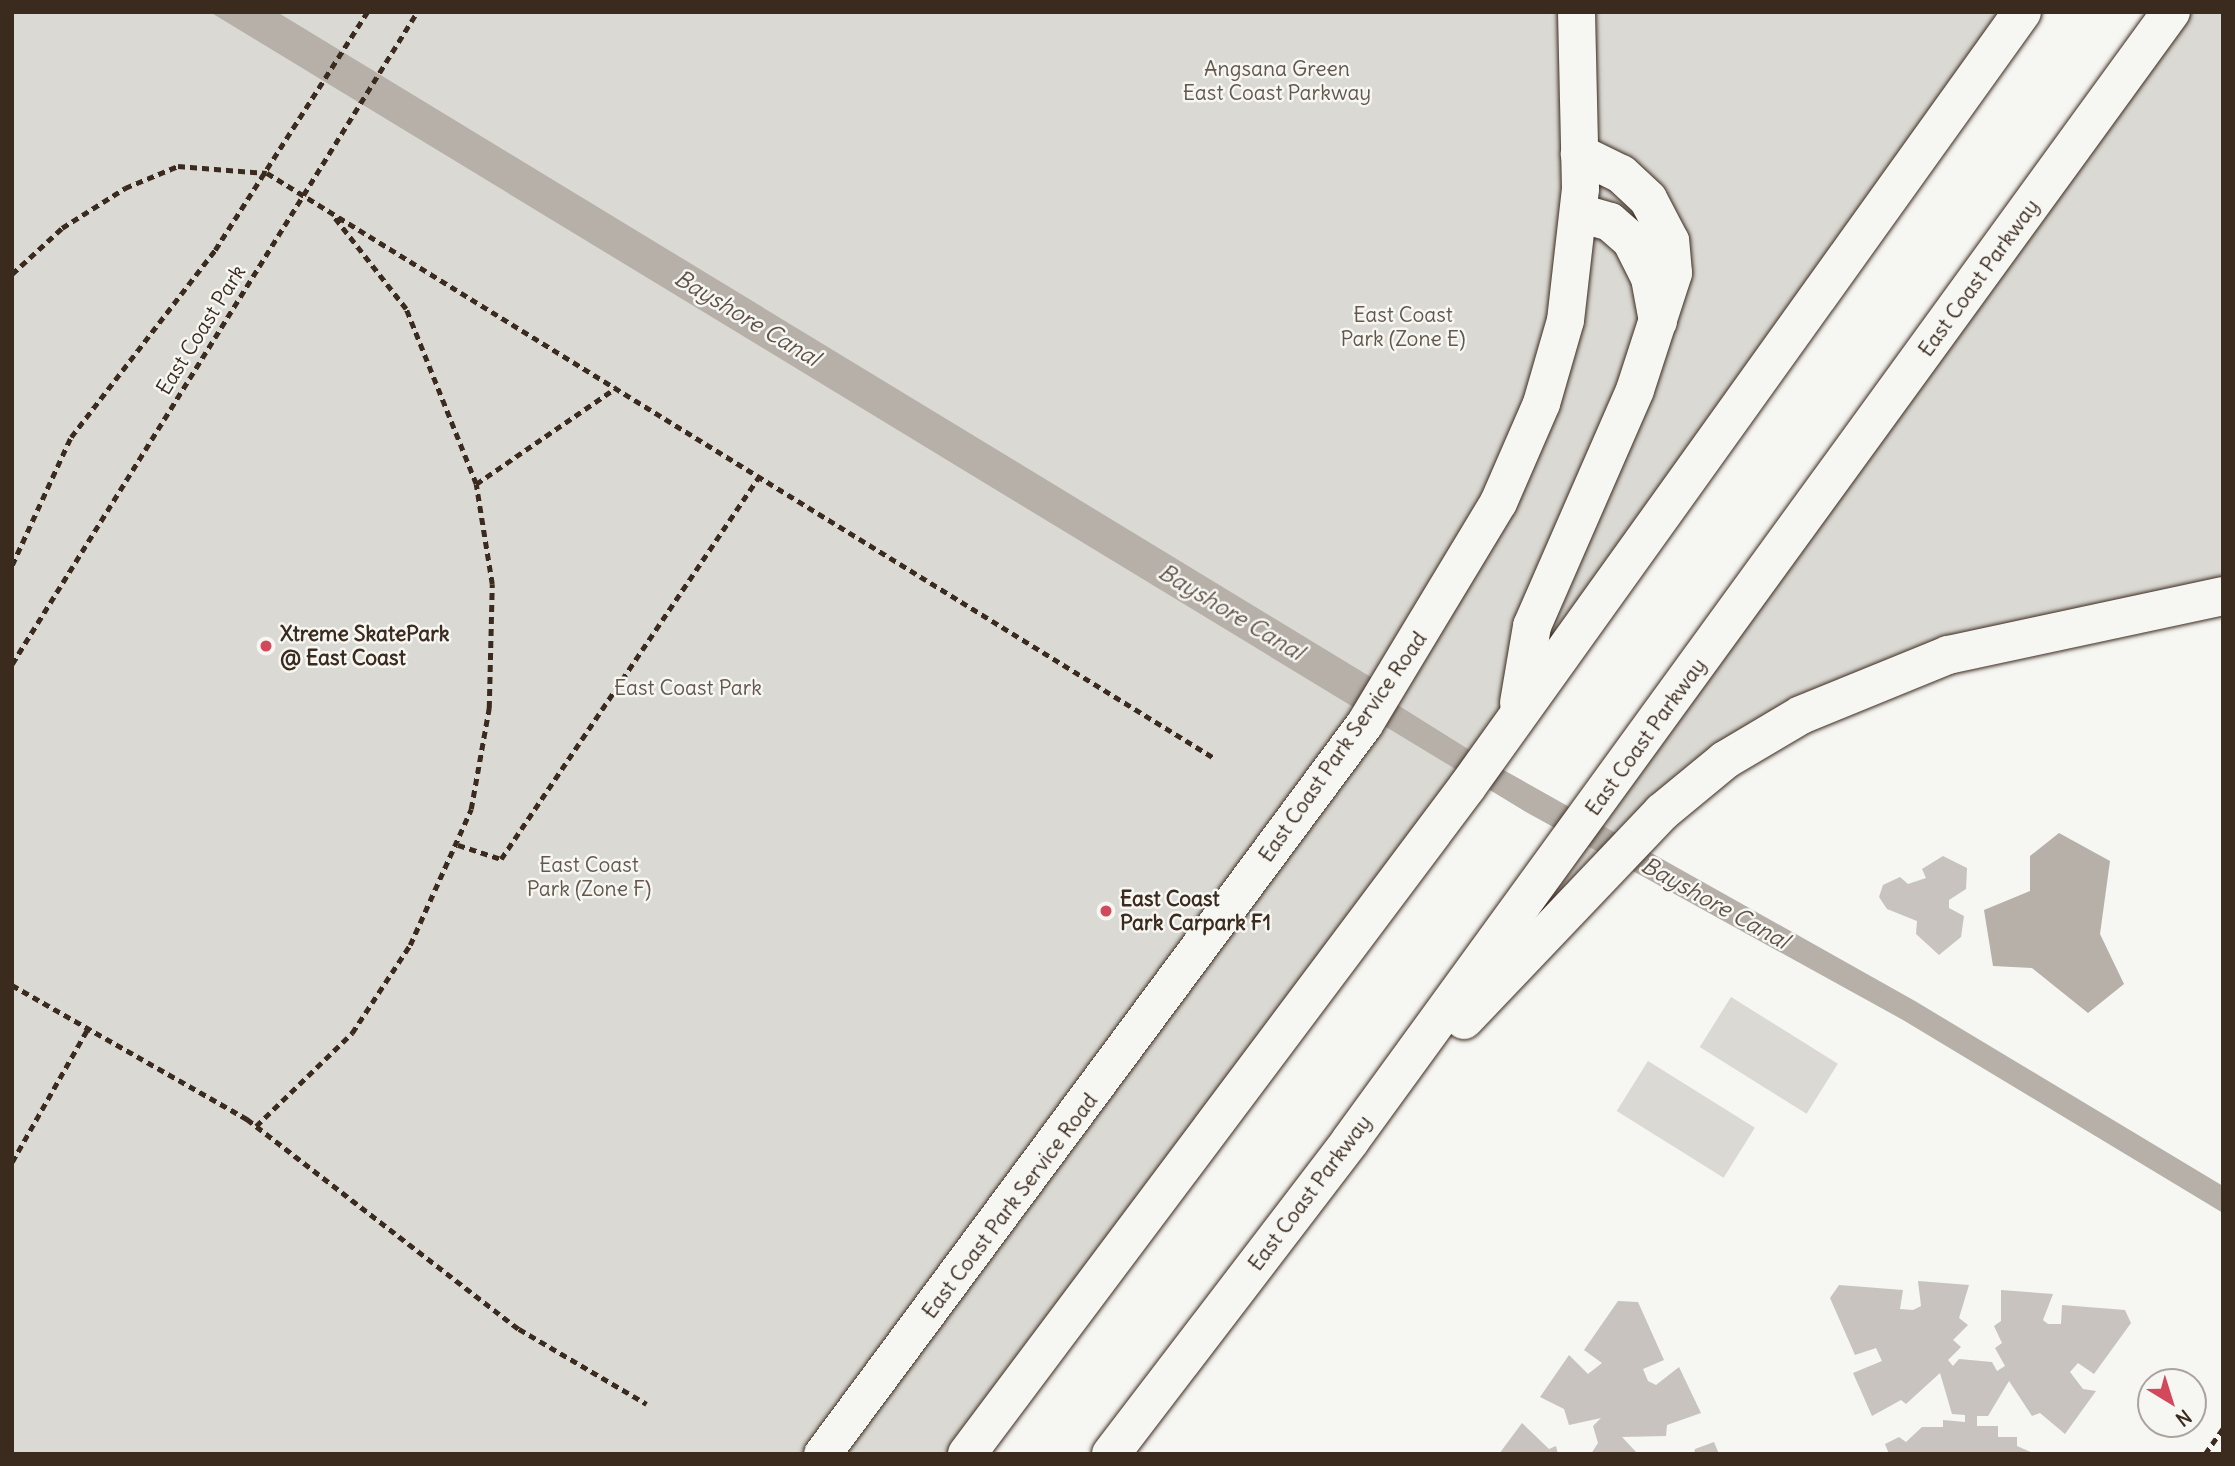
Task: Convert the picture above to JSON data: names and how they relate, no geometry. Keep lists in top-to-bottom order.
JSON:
{
  "streets": {
    "highway": ["East Coast Parkway"],
    "street": ["East Coast Park Service Road"],
    "path": ["East Coast Park"]
  },
  "water": ["Bayshore Canal"],
  "parks": [
    "Angsana Green East Coast Parkway",
    "East Coast Park (Zone E)",
    "East Coast Park",
    "East Coast Park (Zone F)"
  ],
  "places": ["Xtreme SkatePark @ East Coast", "East Coast Park Carpark F1"],
  "north": "bottom right"
}
